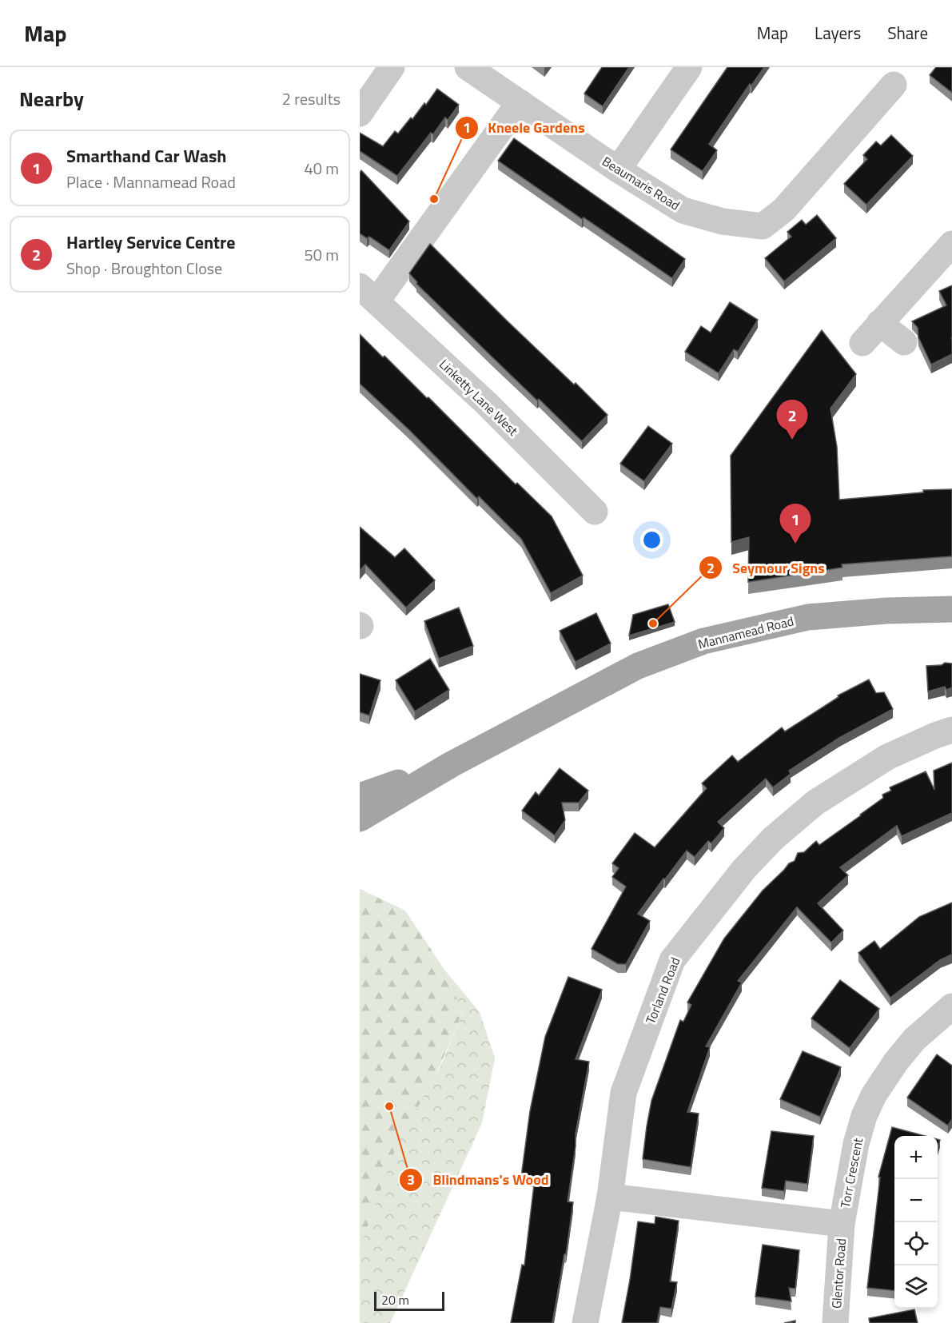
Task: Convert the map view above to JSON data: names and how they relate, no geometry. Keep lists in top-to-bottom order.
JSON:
{
  "streets": {
    "main road": ["Mannamead Road"],
    "street": [
      "Beaumaris Road",
      "Linketty Lane West",
      "Torland Road",
      "Torr Crescent",
      "Glentor Road"
    ]
  },
  "crossings": [
    ["Torland Road", "Torr Crescent"],
    ["Torr Crescent", "Glentor Road"]
  ],
  "places": ["Kneele Gardens", "Seymour Signs", "Blindmans's Wood"],
  "scale_bar": "20 m",
  "page": {
    "header": "Map",
    "nav": ["Map", "Layers", "Share"],
    "heading": ["Nearby", "2 results"],
    "list": [
      {
        "mark": "1",
        "name": "Smarthand Car Wash",
        "note": "Place · Mannamead Road",
        "value": "40 m"
      },
      {
        "mark": "2",
        "name": "Hartley Service Centre",
        "note": "Shop · Broughton Close",
        "value": "50 m"
      }
    ],
    "pins": ["2", "1"],
    "map_buttons": ["+", "−"],
    "scale": "20 m"
  }
}
